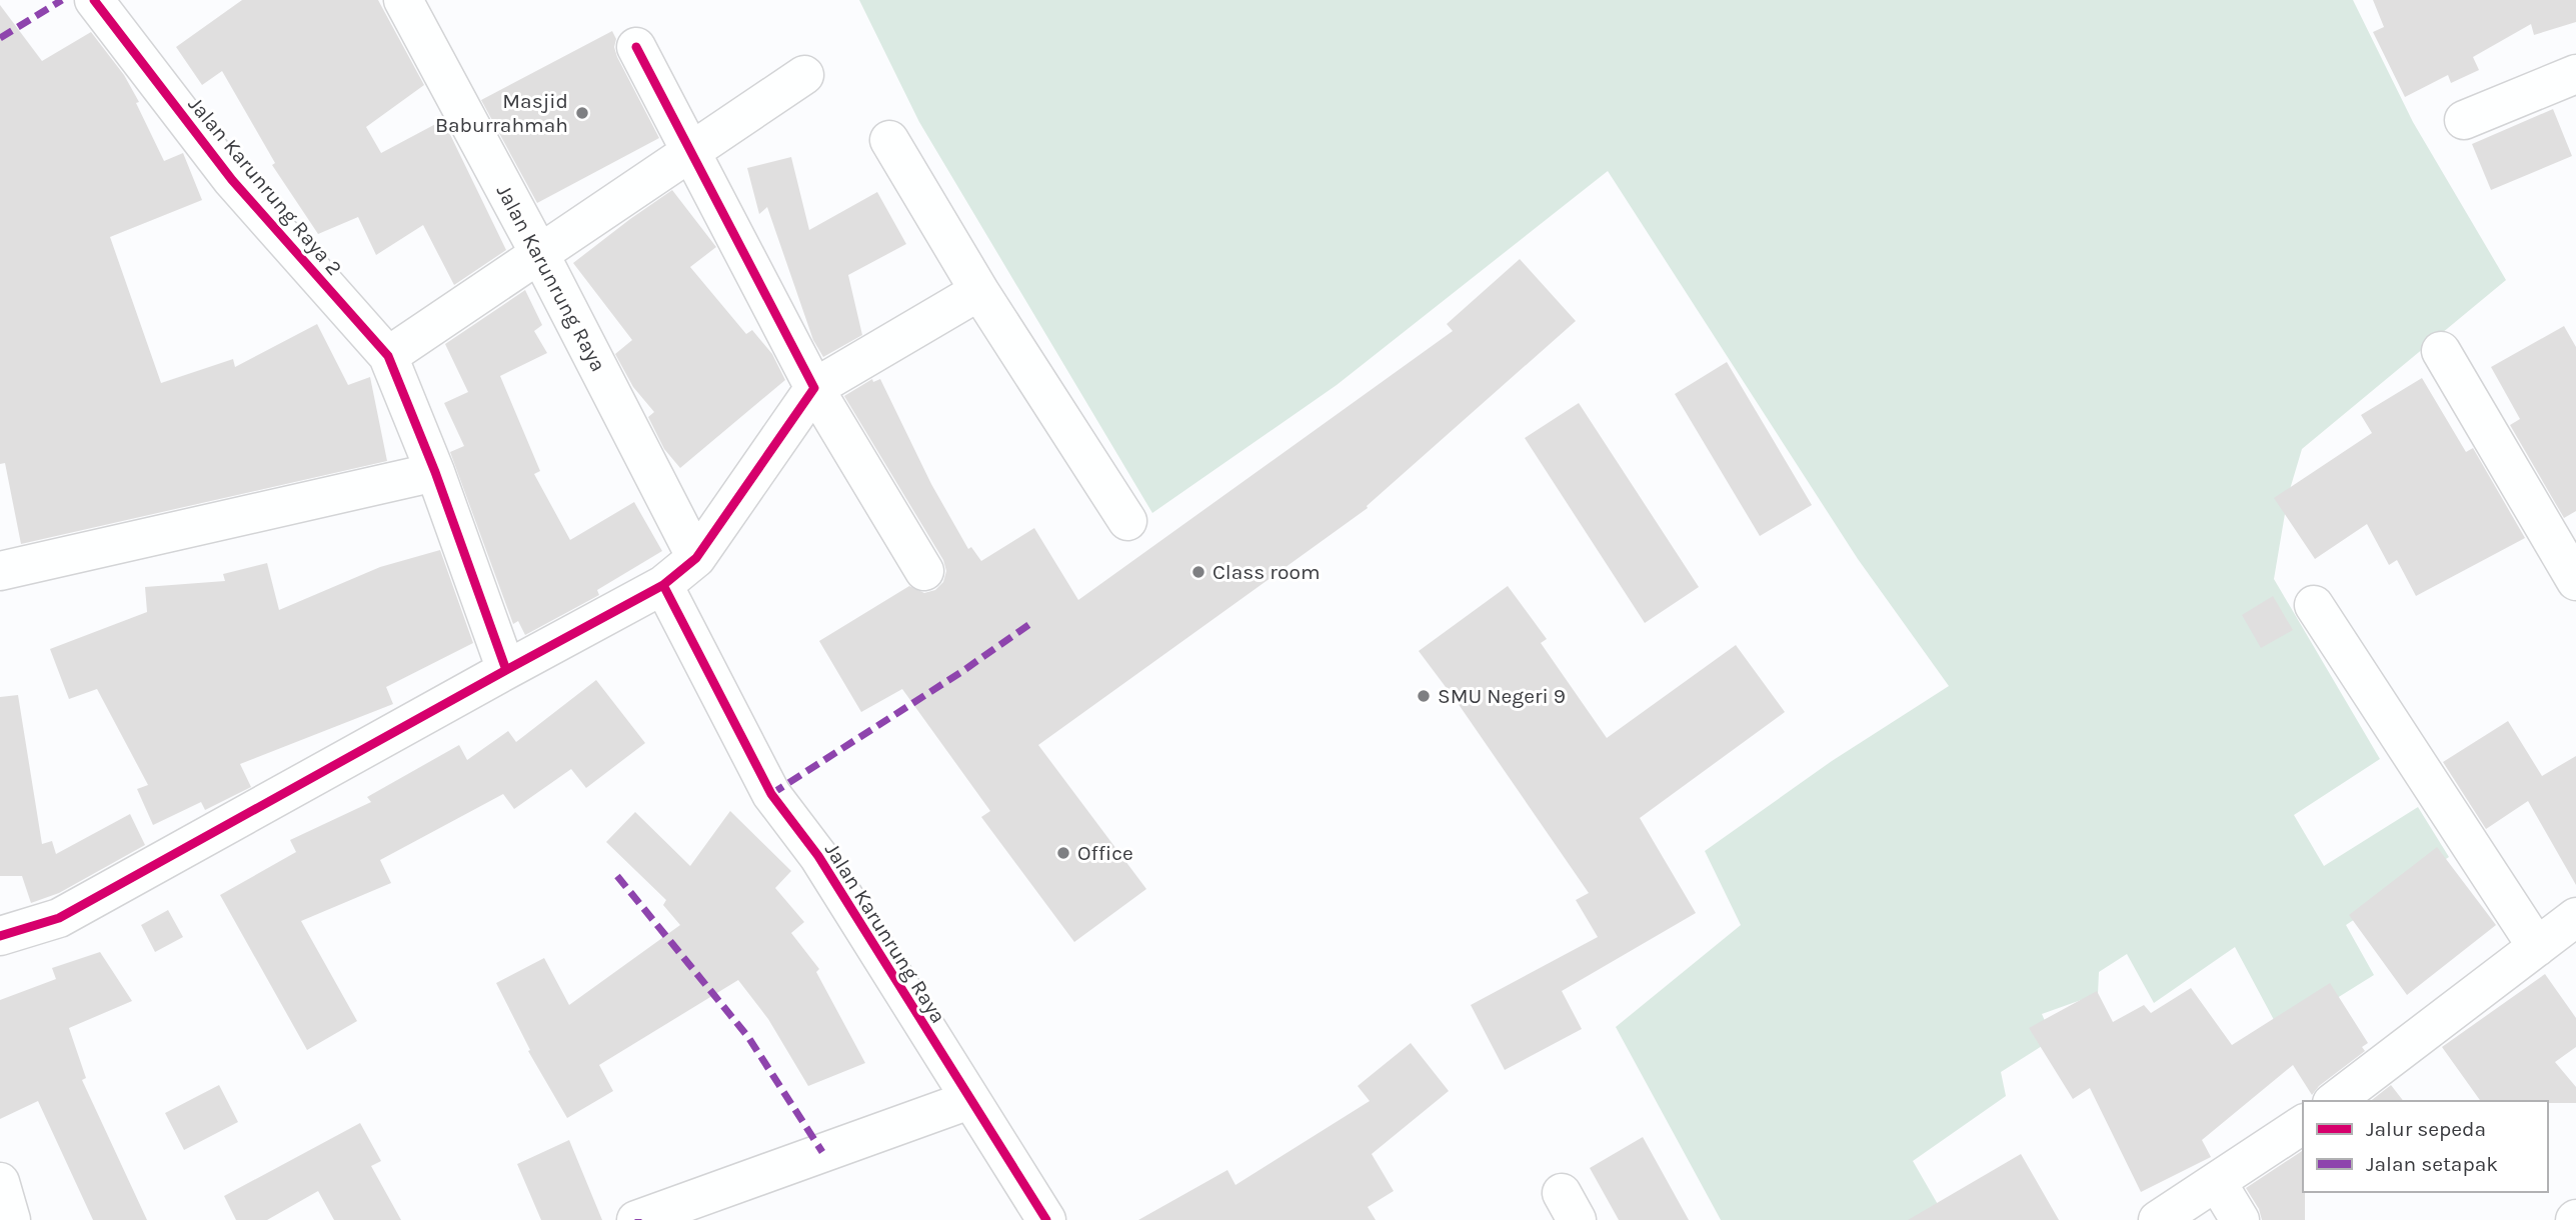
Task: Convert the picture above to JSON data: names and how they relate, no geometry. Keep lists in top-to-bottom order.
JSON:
{
  "streets": {
    "street": ["Jalan Karunrung Raya 2", "Jalan Karunrung Raya"]
  },
  "places": [
    "Masjid Baburrahmah",
    "Class room",
    "SMU Negeri 9",
    "Office"
  ],
  "legend": ["Jalur sepeda", "Jalan setapak"]
}
